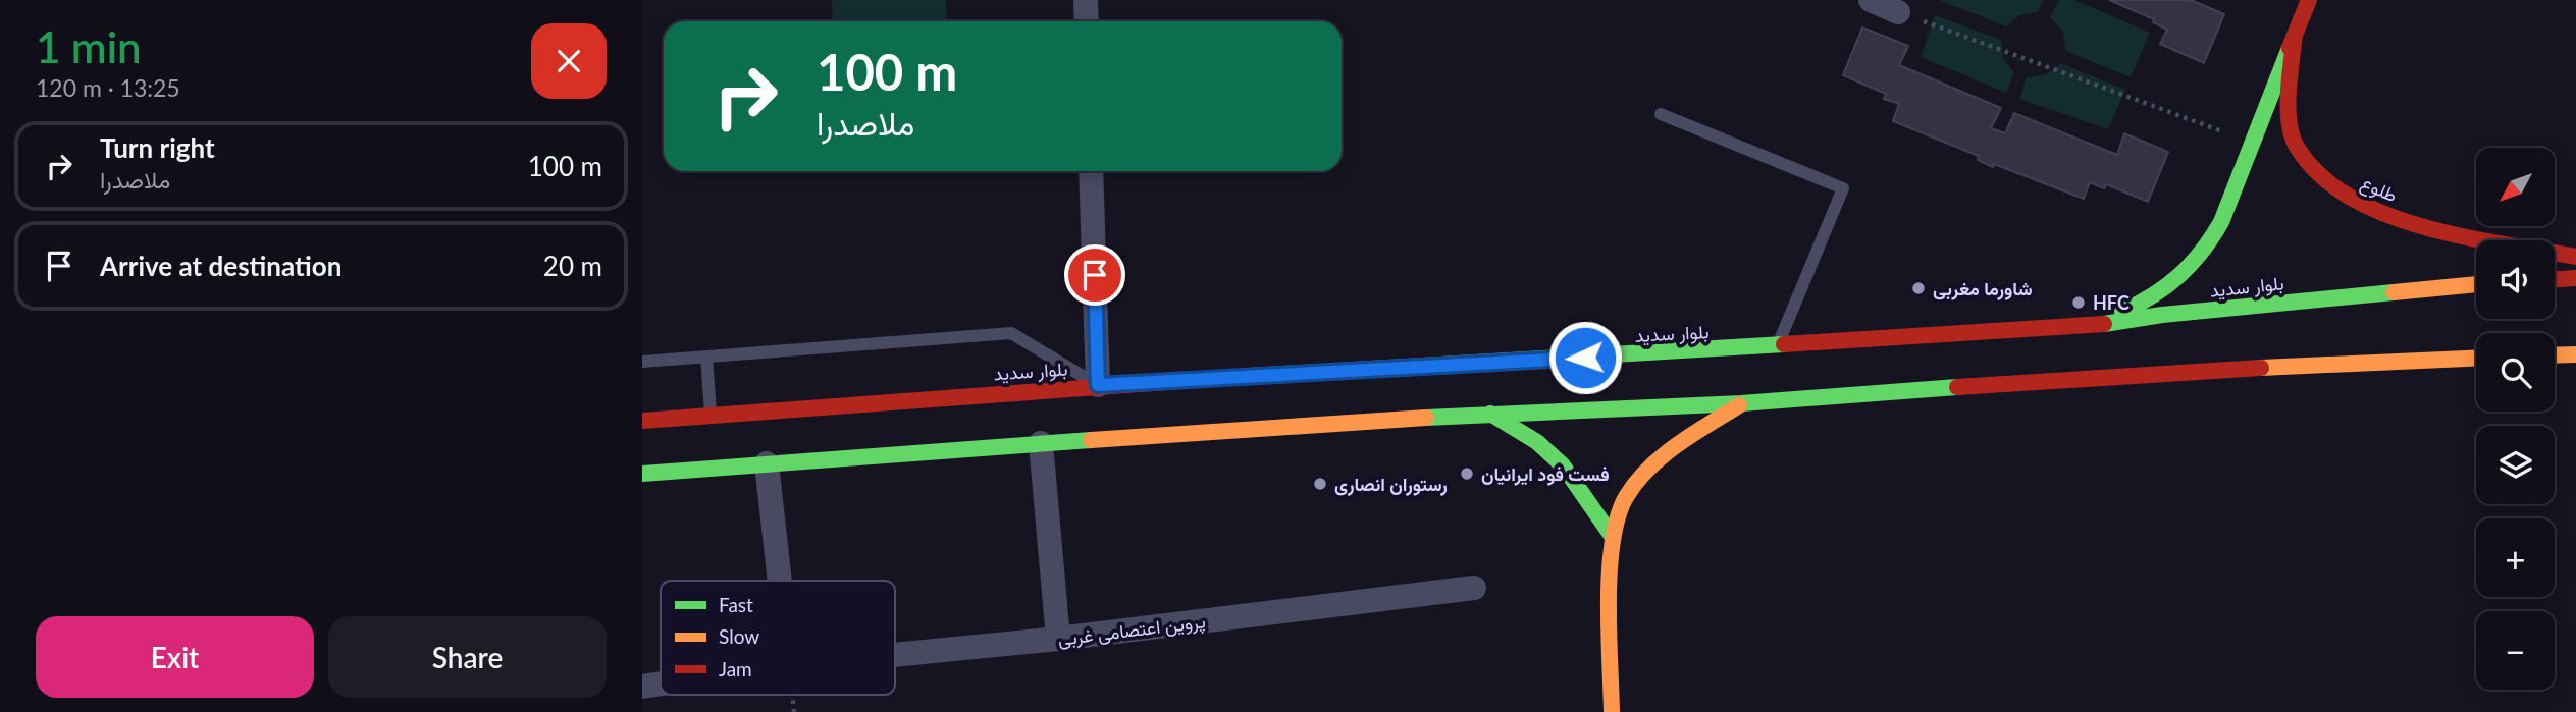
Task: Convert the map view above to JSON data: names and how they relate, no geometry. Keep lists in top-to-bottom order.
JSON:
{
  "streets": {
    "main road": ["طلوع", "بلوار سدید"],
    "street": ["پروین اعتصامی غربی"]
  },
  "crossings": [
    ["طلوع", "بلوار سدید"]
  ],
  "places": [
    "شاورما مغربی",
    "HFC",
    "فست فود ایرانیان",
    "رستوران انصاری"
  ],
  "legend": ["Fast", "Slow", "Jam"],
  "north": "bottom left",
  "page": {
    "heading": ["1 min", "120 m · 13:25"],
    "turn": ["100 m", "ملاصدرا"],
    "list": [
      {
        "name": "Turn right",
        "note": "ملاصدرا",
        "value": "100 m"
      },
      {
        "name": "Arrive at destination",
        "value": "20 m"
      }
    ],
    "map_buttons": ["+", "−"],
    "buttons": ["Exit", "Share"]
  }
}
